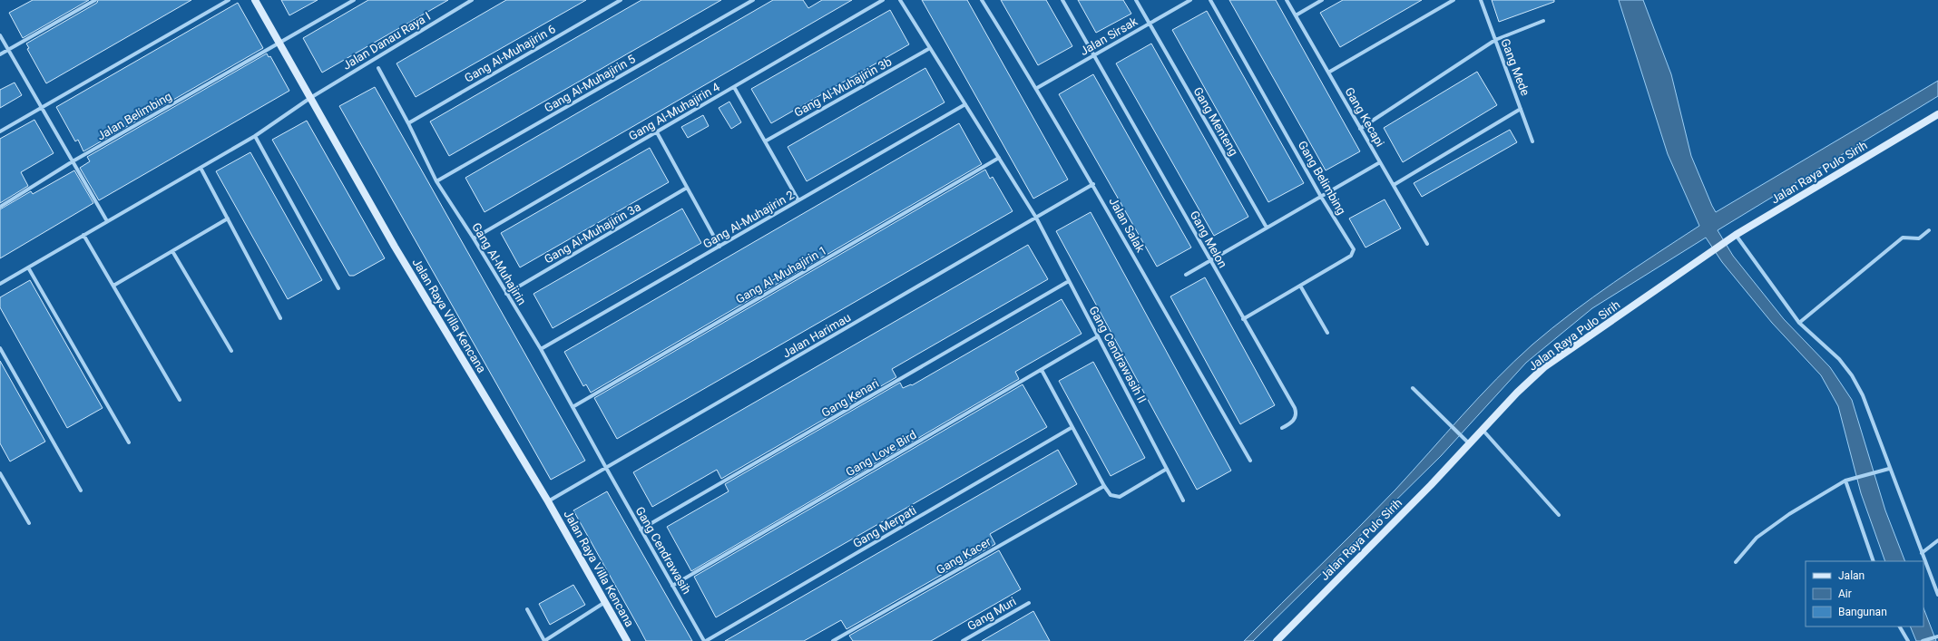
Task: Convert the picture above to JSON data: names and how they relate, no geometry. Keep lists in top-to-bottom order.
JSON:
{
  "streets": {
    "street": [
      "Jalan Sirsak",
      "Jalan Danau Raya I",
      "Gang Al-Muhajirin 6",
      "Gang Mede",
      "Gang Al-Muhajirin 5",
      "Gang Al-Muhajirin 3b",
      "Gang Al-Muhajirin 4",
      "Jalan Belimbing",
      "Gang Kecapi",
      "Gang Menteng",
      "Jalan Raya Pulo Sirih",
      "Gang Belimbing",
      "Gang Al-Muhajirin 2",
      "Jalan Salak",
      "Gang Al-Muhajirin 3a",
      "Gang Melon",
      "Gang Al-Muhajirin",
      "Gang Al-Muhajirin 1",
      "Jalan Raya Villa Kencana",
      "Jalan Harimau",
      "Gang Cendrawasih II",
      "Gang Kenari",
      "Gang Love Bird",
      "Gang Merpati",
      "Gang Cendrawasih",
      "Gang Kacer",
      "Gang Muri"
    ]
  },
  "crossings": [
    ["Jalan Sirsak", "Gang Menteng"],
    ["Jalan Sirsak", "Jalan Salak"],
    ["Jalan Sirsak", "Gang Melon"],
    ["Jalan Danau Raya I", "Jalan Raya Villa Kencana"],
    ["Gang Al-Muhajirin 6", "Gang Al-Muhajirin"],
    ["Gang Al-Muhajirin 5", "Gang Al-Muhajirin"],
    ["Gang Al-Muhajirin 3b", "Gang Cendrawasih II"],
    ["Gang Al-Muhajirin 4", "Gang Al-Muhajirin"],
    ["Jalan Belimbing", "Jalan Raya Villa Kencana"],
    ["Gang Belimbing", "Gang Melon"],
    ["Gang Al-Muhajirin 2", "Gang Al-Muhajirin"],
    ["Gang Al-Muhajirin 2", "Gang Cendrawasih II"],
    ["Jalan Salak", "Jalan Harimau"],
    ["Gang Al-Muhajirin 3a", "Gang Al-Muhajirin"],
    ["Gang Al-Muhajirin", "Gang Al-Muhajirin 1"],
    ["Gang Al-Muhajirin", "Jalan Harimau"],
    ["Gang Al-Muhajirin", "Gang Cendrawasih"],
    ["Gang Al-Muhajirin 1", "Gang Cendrawasih II"],
    ["Jalan Raya Villa Kencana", "Jalan Harimau"],
    ["Jalan Harimau", "Gang Cendrawasih II"],
    ["Jalan Harimau", "Gang Cendrawasih"],
    ["Gang Cendrawasih II", "Gang Kenari"],
    ["Gang Cendrawasih II", "Gang Love Bird"],
    ["Gang Kenari", "Gang Cendrawasih"],
    ["Gang Love Bird", "Gang Cendrawasih"],
    ["Gang Merpati", "Gang Cendrawasih"]
  ],
  "legend": ["Jalan", "Air", "Bangunan"]
}
